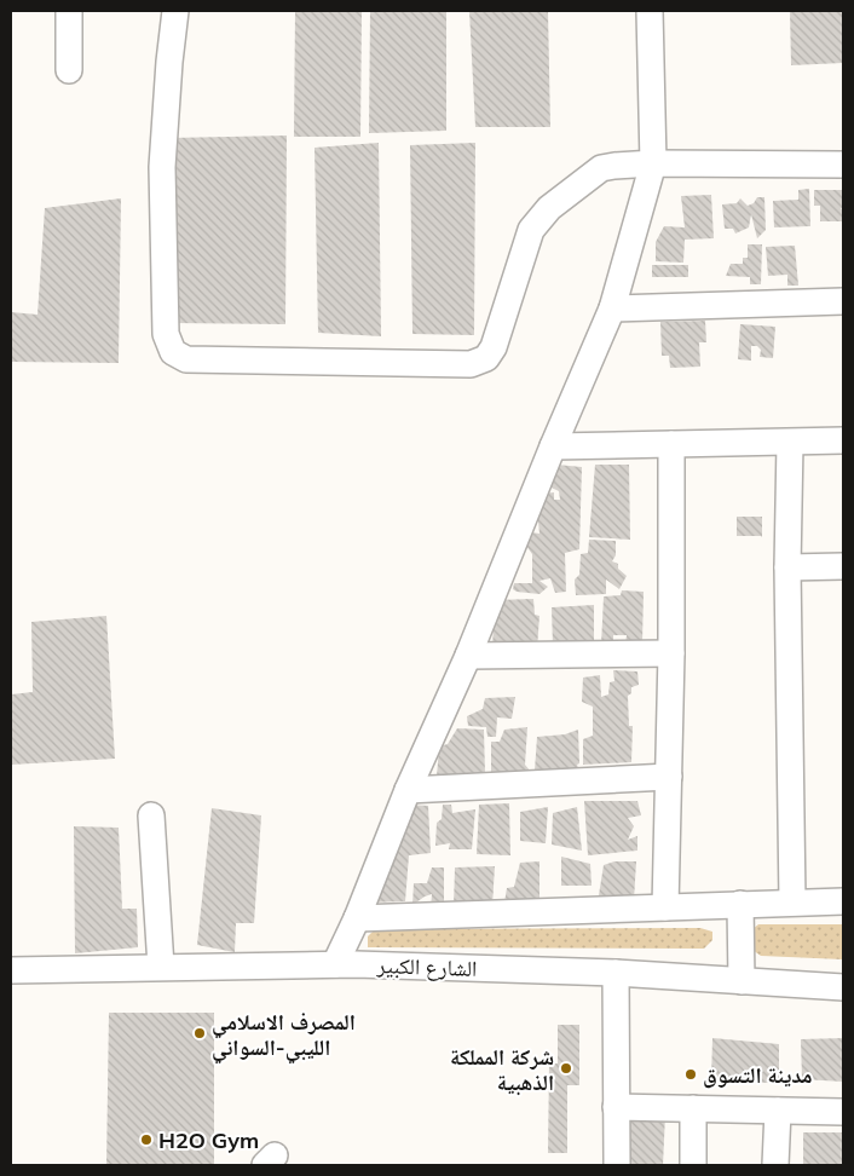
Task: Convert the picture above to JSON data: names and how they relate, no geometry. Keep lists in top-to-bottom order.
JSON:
{
  "streets": {
    "street": ["الشارع الكبير"]
  },
  "places": [
    "المصرف الاسلامي الليبي-السواني",
    "شركة المملكة الذهبية",
    "مدينة التسوق",
    "H2O Gym"
  ]
}
